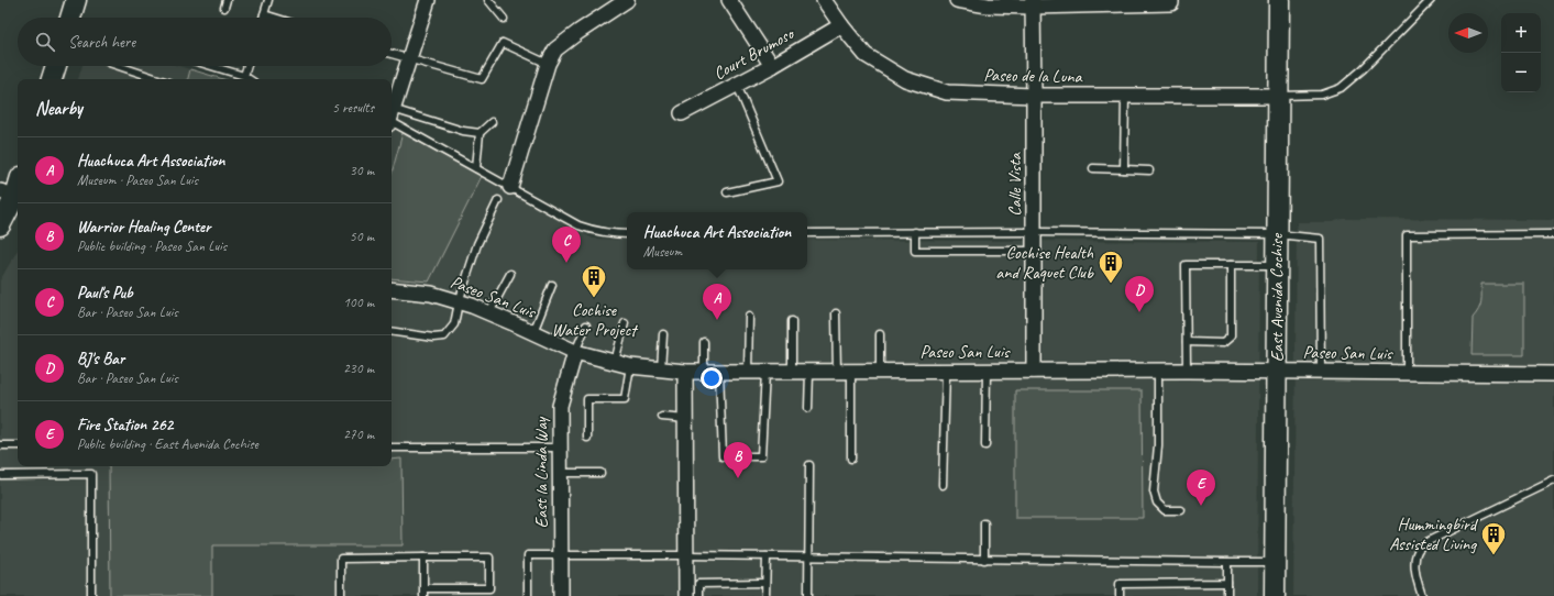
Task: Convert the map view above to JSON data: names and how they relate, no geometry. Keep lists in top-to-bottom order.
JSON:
{
  "streets": {
    "street": [
      "Court Brumoso",
      "Paseo de la Luna",
      "Calle Vista",
      "Paseo San Luis",
      "East Avenida Cochise",
      "East la Linda Way"
    ]
  },
  "crossings": [
    ["Court Brumoso", "Paseo de la Luna"],
    ["Paseo de la Luna", "Calle Vista"],
    ["Paseo de la Luna", "East Avenida Cochise"],
    ["Calle Vista", "Paseo San Luis"],
    ["Paseo San Luis", "East Avenida Cochise"],
    ["Paseo San Luis", "East la Linda Way"]
  ],
  "places": {
    "building": ["Cochise Health and Raquet Club", "Cochise Water Project", "Hummingbird Assisted Living"]
  },
  "north": "left",
  "page": {
    "map_buttons": ["+", "−"],
    "search": "Search here",
    "heading": ["Nearby", "5 results"],
    "list": [
      {
        "mark": "A",
        "name": "Huachuca Art Association",
        "note": "Museum · Paseo San Luis",
        "value": "30 m"
      },
      {
        "mark": "B",
        "name": "Warrior Healing Center",
        "note": "Public building · Paseo San Luis",
        "value": "50 m"
      },
      {
        "mark": "C",
        "name": "Paul's Pub",
        "note": "Bar · Paseo San Luis",
        "value": "100 m"
      },
      {
        "mark": "D",
        "name": "BJ's Bar",
        "note": "Bar · Paseo San Luis",
        "value": "230 m"
      },
      {
        "mark": "E",
        "name": "Fire Station 262",
        "note": "Public building · East Avenida Cochise",
        "value": "270 m"
      }
    ],
    "popup": ["Huachuca Art Association", "Museum"],
    "pins": [
      "C",
      "D",
      "A",
      "B",
      "E"
    ]
  }
}
